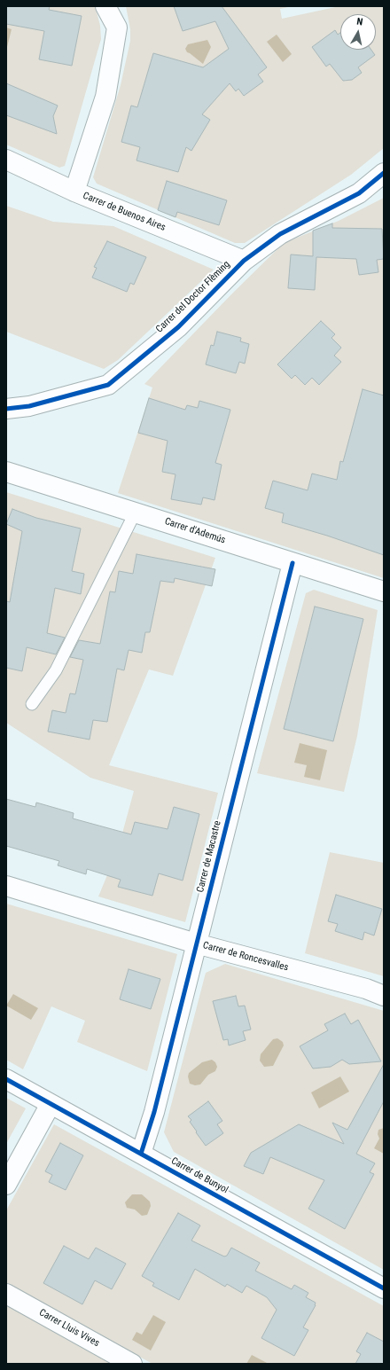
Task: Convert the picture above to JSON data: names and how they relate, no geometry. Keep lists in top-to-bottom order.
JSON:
{
  "streets": {
    "street": [
      "Carrer de Buenos Aires",
      "Carrer del Doctor Flèming",
      "Carrer d'Ademús",
      "Carrer de Macastre",
      "Carrer de Roncesvalles",
      "Carrer de Bunyol",
      "Carrer Lluis Vives"
    ]
  },
  "crossings": [
    ["Carrer de Buenos Aires", "Carrer del Doctor Flèming"],
    ["Carrer d'Ademús", "Carrer de Macastre"],
    ["Carrer de Macastre", "Carrer de Roncesvalles"],
    ["Carrer de Macastre", "Carrer de Bunyol"]
  ],
  "north": "top"
}
